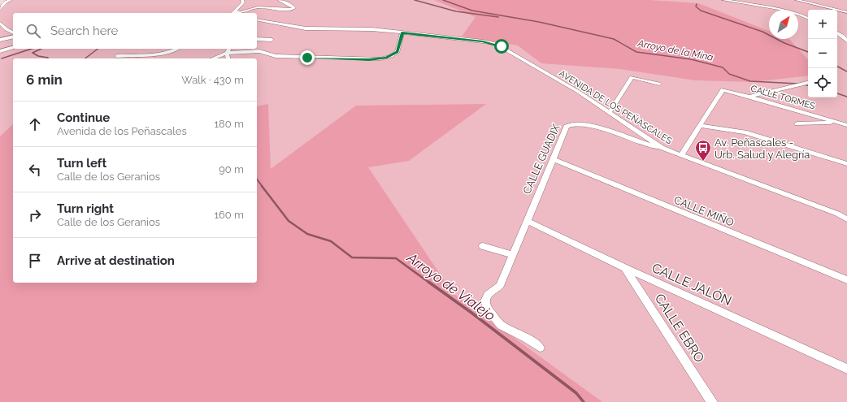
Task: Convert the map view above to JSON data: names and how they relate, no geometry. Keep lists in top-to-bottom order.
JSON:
{
  "streets": {
    "street": [
      "CALLE TORMES",
      "AVENIDA DE LOS PEÑASCALES",
      "CALLE GUADIX",
      "CALLE MIÑO",
      "CALLE JALÓN",
      "CALLE EBRO"
    ]
  },
  "crossings": [
    ["AVENIDA DE LOS PEÑASCALES", "CALLE GUADIX"],
    ["CALLE GUADIX", "CALLE MIÑO"],
    ["CALLE GUADIX", "CALLE JALÓN"],
    ["CALLE JALÓN", "CALLE EBRO"]
  ],
  "water": ["Arroyo de la Mina", "Arroyo de Vialejo"],
  "places": {
    "bus stop": ["Av. Peñascales - Urb. Salud y Alegría"]
  },
  "north": "top right",
  "page": {
    "map_buttons": ["+", "−"],
    "search": "Search here",
    "heading": ["6 min", "Walk · 430 m"],
    "list": [
      ["Continue", "Avenida de los Peñascales", "180 m"],
      ["Turn left", "Calle de los Geranios", "90 m"],
      ["Turn right", "Calle de los Geranios", "160 m"],
      "Arrive at destination"
    ]
  }
}
